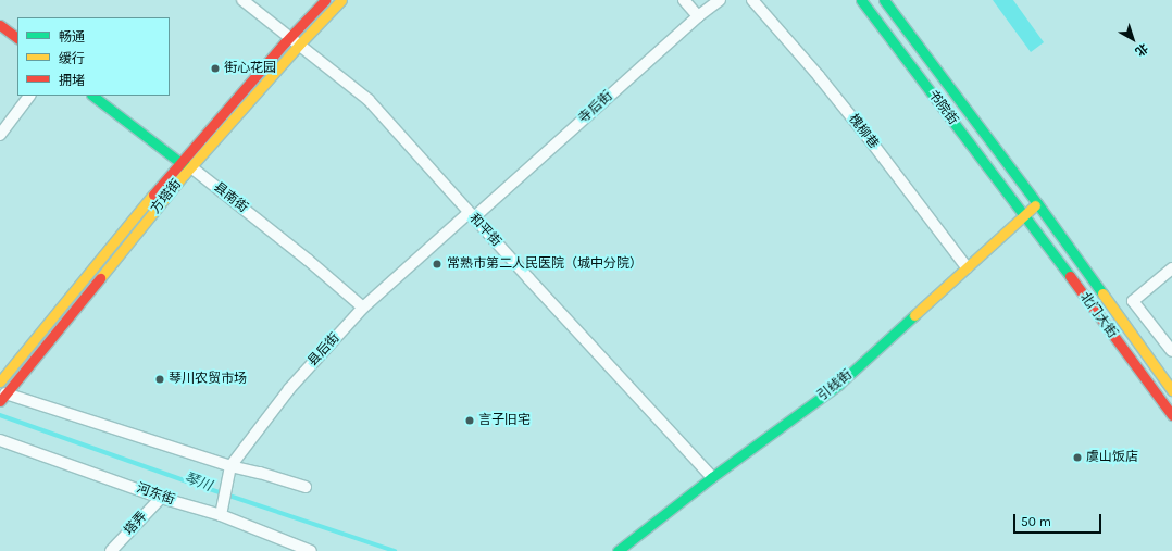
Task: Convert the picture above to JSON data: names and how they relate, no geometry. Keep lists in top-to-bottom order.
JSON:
{
  "streets": {
    "street": [
      "寺后街",
      "书院街",
      "槐柳巷",
      "方塔街",
      "县南街",
      "和平街",
      "北门大街",
      "县后街",
      "引线街",
      "河东街",
      "塔弄"
    ]
  },
  "crossings": [
    ["寺后街", "和平街"],
    ["寺后街", "县后街"],
    ["书院街", "北门大街"],
    ["书院街", "引线街"],
    ["槐柳巷", "引线街"],
    ["方塔街", "县南街"],
    ["方塔街", "和平街"],
    ["县南街", "县后街"],
    ["和平街", "县后街"],
    ["和平街", "引线街"],
    ["北门大街", "引线街"],
    ["县后街", "河东街"],
    ["河东街", "塔弄"]
  ],
  "water": ["琴川"],
  "places": [
    "街心花园",
    "常熟市第二人民医院（城中分院）",
    "琴川农贸市场",
    "言子旧宅",
    "虞山饭店"
  ],
  "legend": ["畅通", "缓行", "拥堵"],
  "scale_bar": "50 m",
  "north": "bottom right"
}
